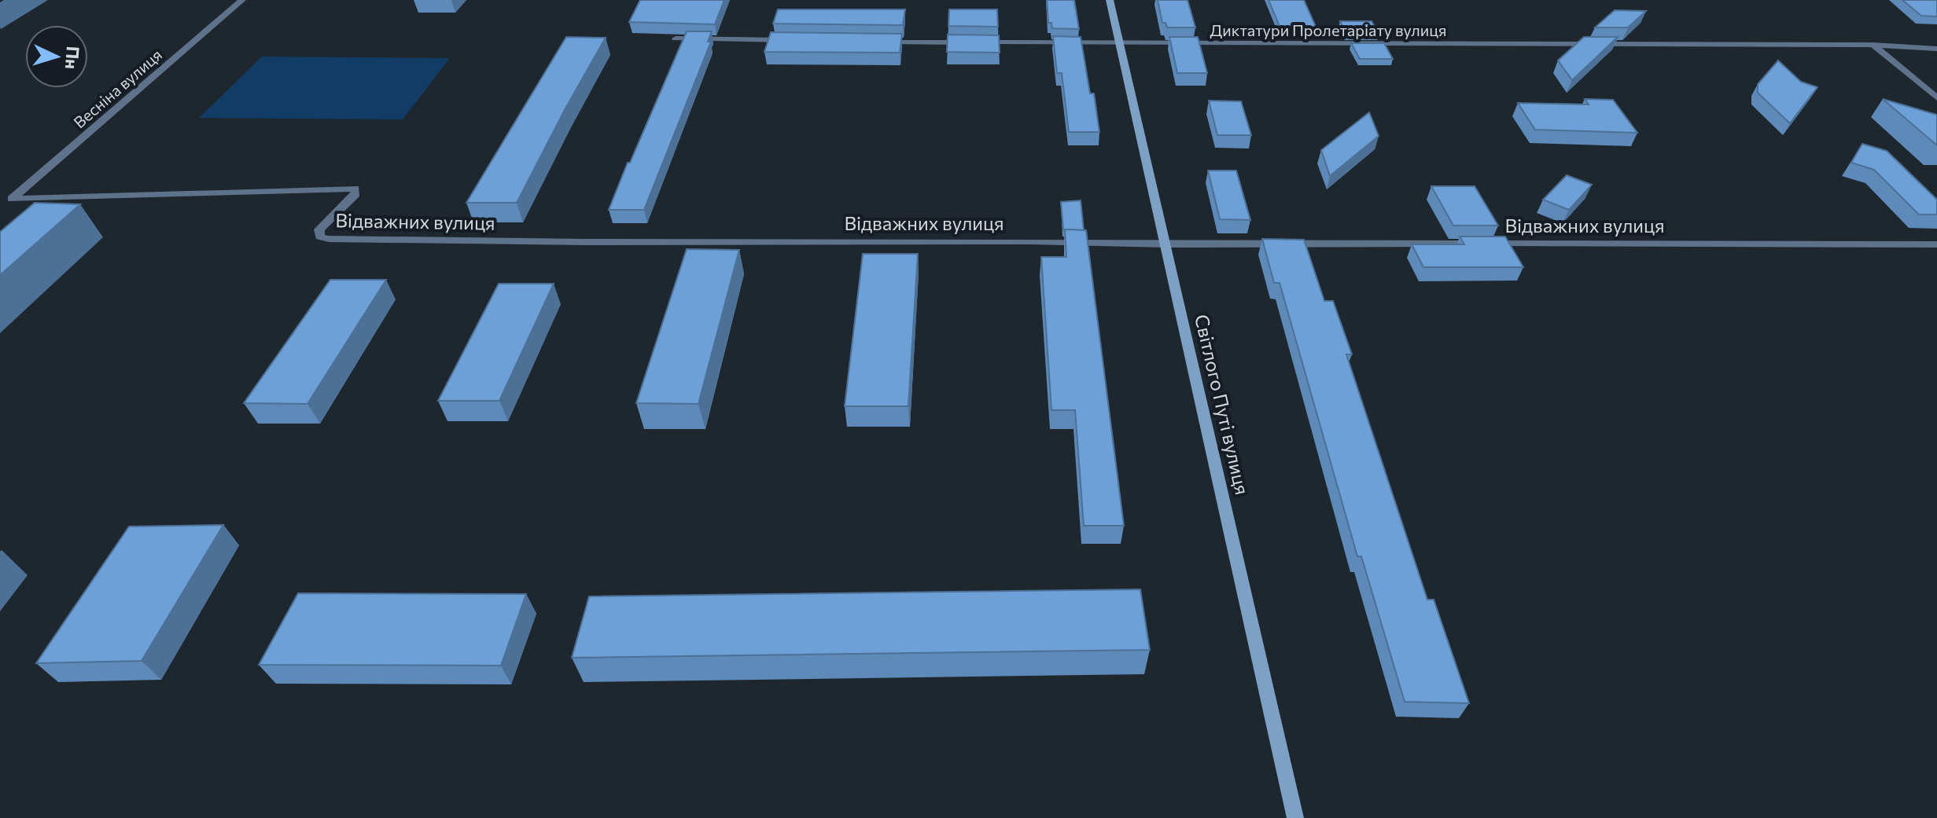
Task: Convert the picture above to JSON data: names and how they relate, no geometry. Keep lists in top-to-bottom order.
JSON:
{
  "streets": {
    "main road": ["Світлого Путі вулиця"],
    "street": ["Диктатури Пролетаріату вулиця", "Весніна вулиця", "Відважних вулиця"]
  },
  "crossings": [
    ["Диктатури Пролетаріату вулиця", "Світлого Путі вулиця"],
    ["Весніна вулиця", "Відважних вулиця"],
    ["Відважних вулиця", "Світлого Путі вулиця"]
  ],
  "north": "right"
}
